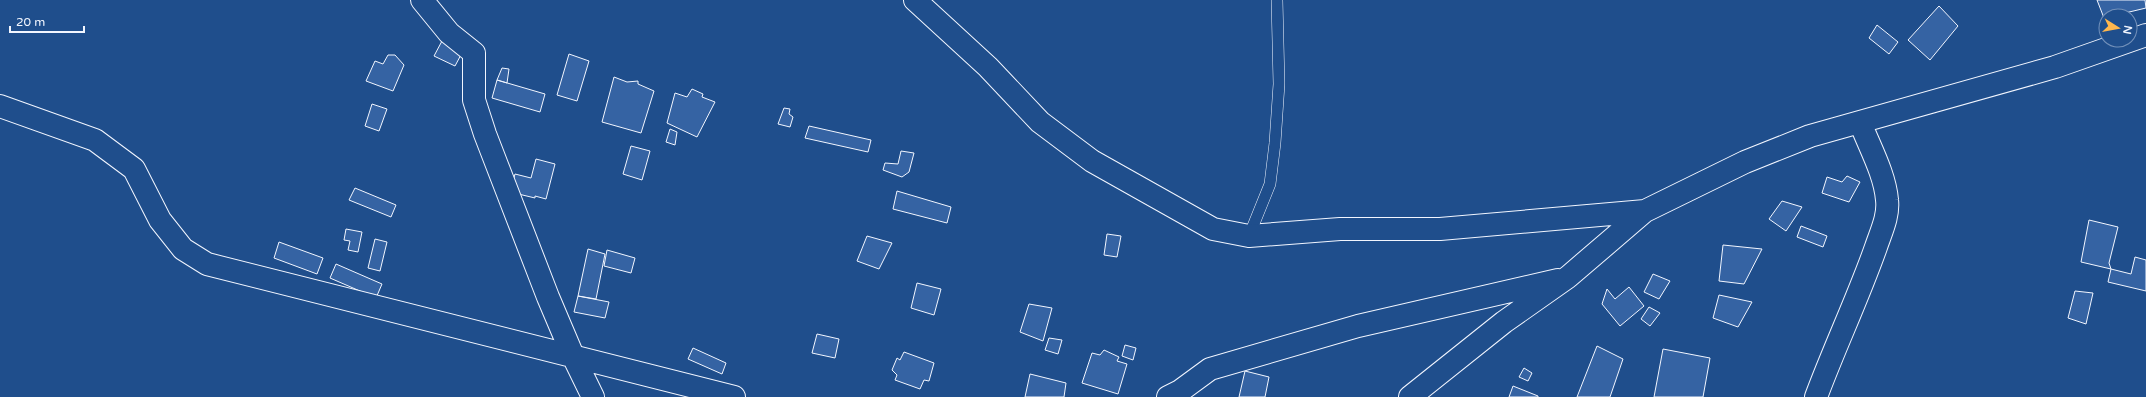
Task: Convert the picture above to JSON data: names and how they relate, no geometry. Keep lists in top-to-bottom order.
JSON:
{
  "scale_bar": "20 m",
  "north": "right"
}
